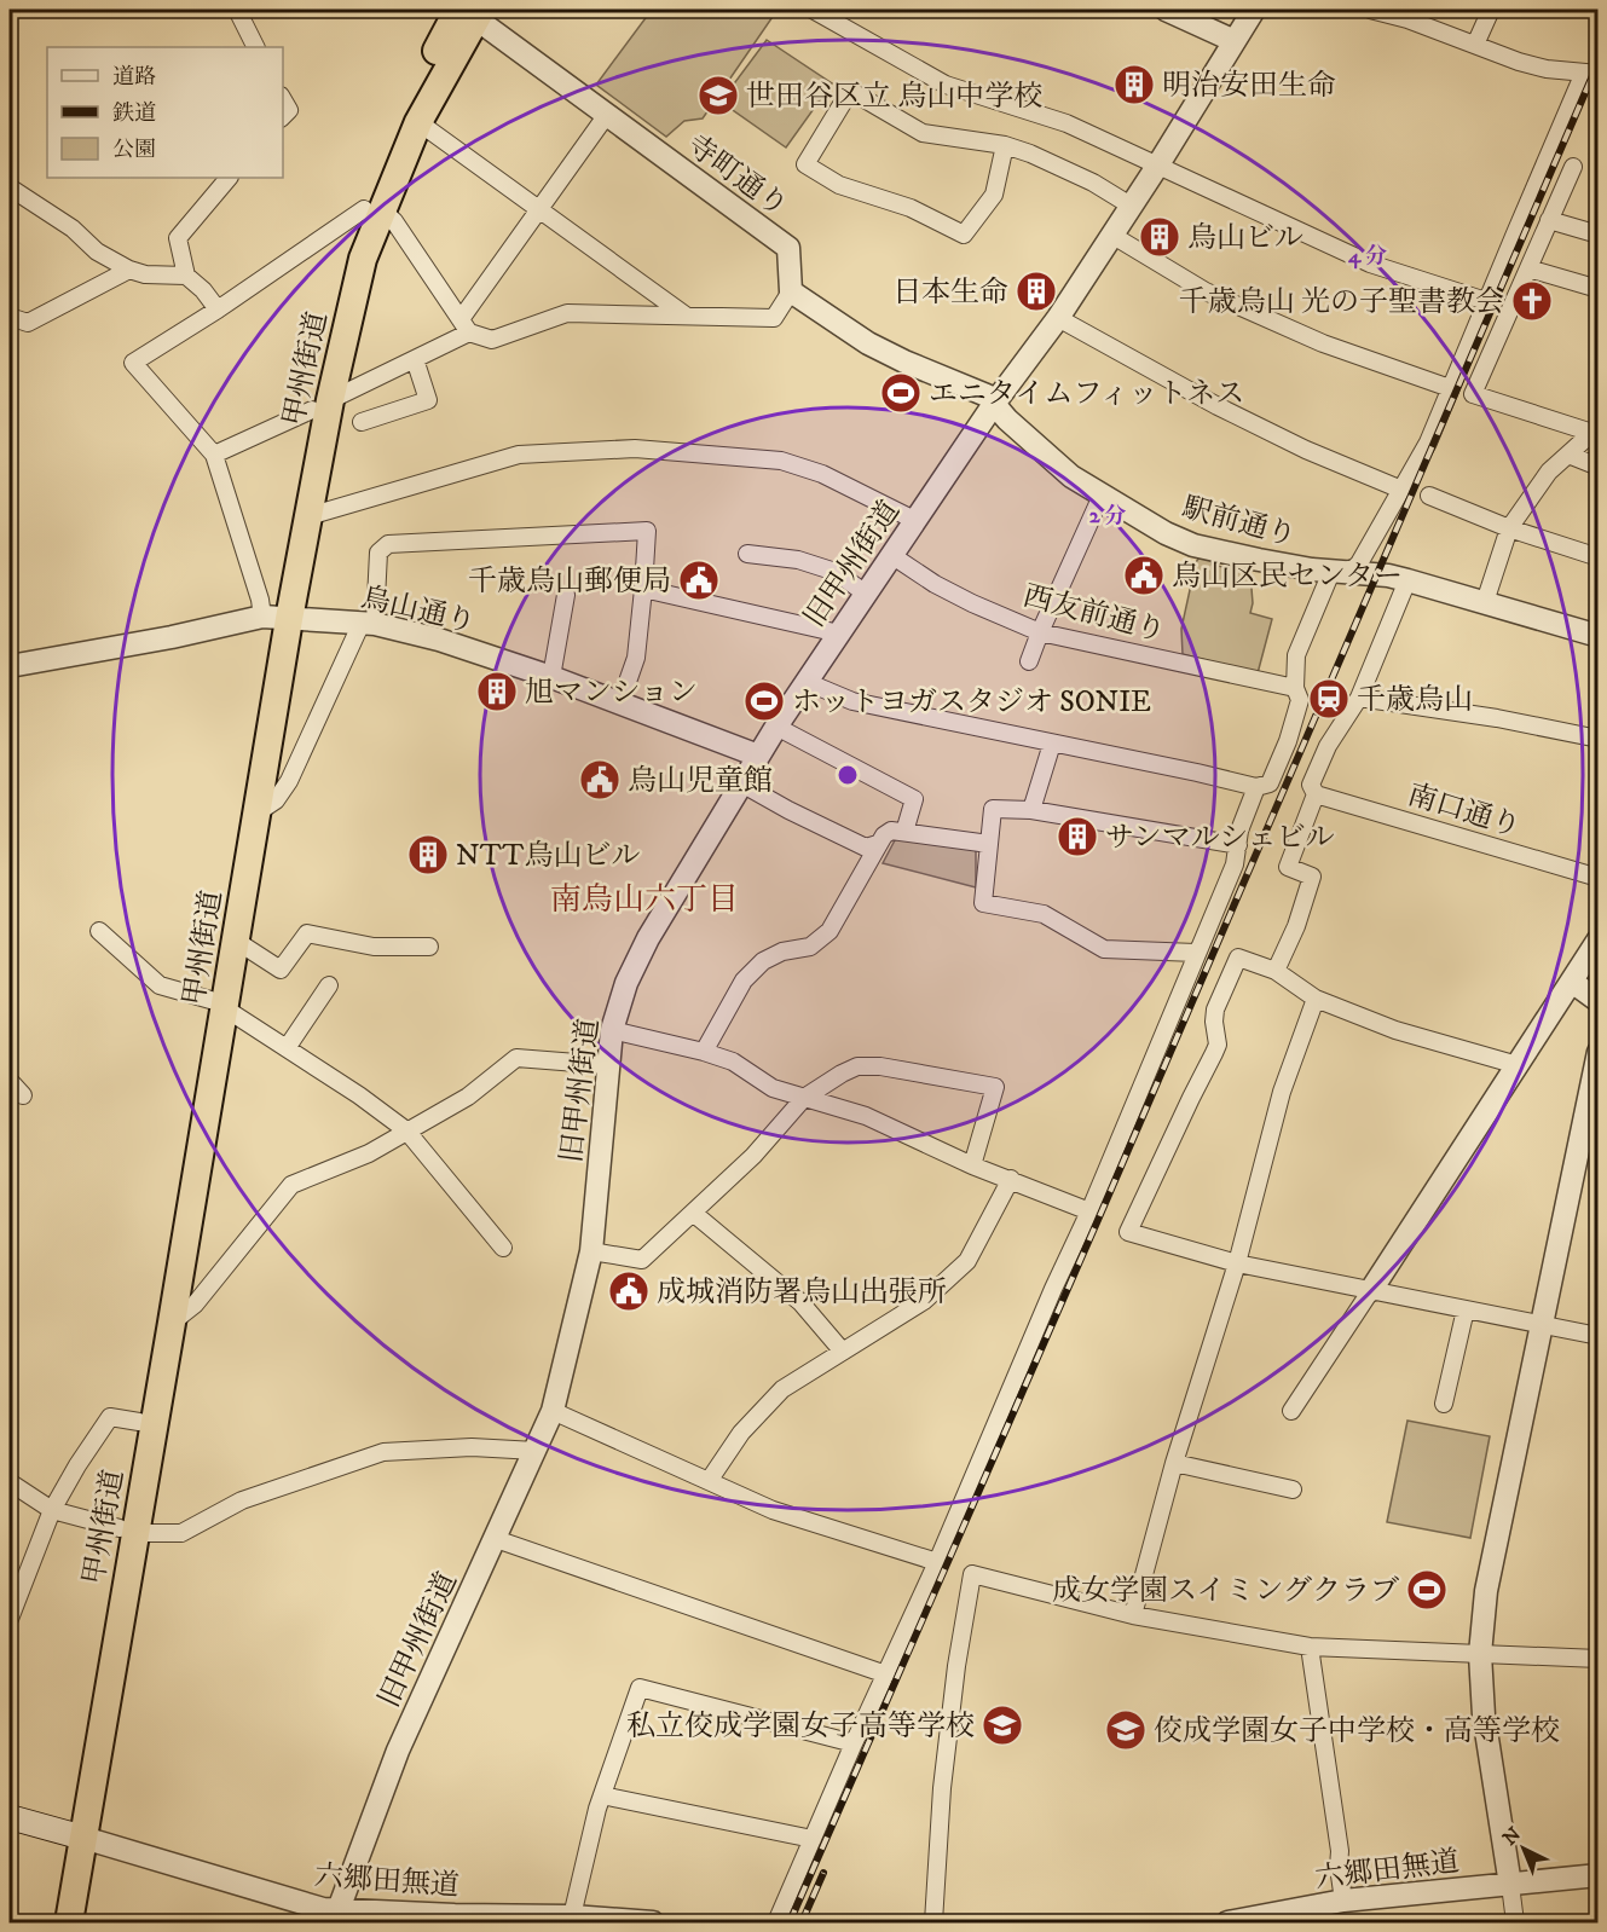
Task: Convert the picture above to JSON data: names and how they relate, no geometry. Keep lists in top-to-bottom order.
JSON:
{
  "streets": {
    "highway": ["甲州街道"],
    "street": [
      "寺町通り",
      "駅前通り",
      "旧甲州街道",
      "烏山通り",
      "西友前通り",
      "南口通り",
      "六郷田無道"
    ]
  },
  "crossings": [
    ["寺町通り", "甲州街道"],
    ["甲州街道", "烏山通り"],
    ["甲州街道", "六郷田無道"],
    ["駅前通り", "旧甲州街道"],
    ["旧甲州街道", "烏山通り"],
    ["旧甲州街道", "西友前通り"],
    ["旧甲州街道", "六郷田無道"]
  ],
  "districts": ["南烏山六丁目"],
  "places": {
    "building": [
      "明治安田生命",
      "烏山ビル",
      "日本生命",
      "旭マンション",
      "サンマルシェビル",
      "NTT烏山ビル"
    ],
    "school or university": ["世田谷区立 烏山中学校", "私立佼成学園女子高等学校", "佼成学園女子中学校・高等学校"],
    "church": ["千歳烏山 光の子聖書教会"],
    "sports": ["エニタイムフィットネス", "ホットヨガスタジオ SONIE", "成女学園スイミングクラブ"],
    "public building": [
      "烏山区民センター",
      "千歳烏山郵便局",
      "烏山児童館",
      "成城消防署烏山出張所"
    ],
    "station": ["千歳烏山"]
  },
  "legend": ["道路", "鉄道", "公園"],
  "north": "top left",
  "rings": ["4 分", "2 分"]
}
